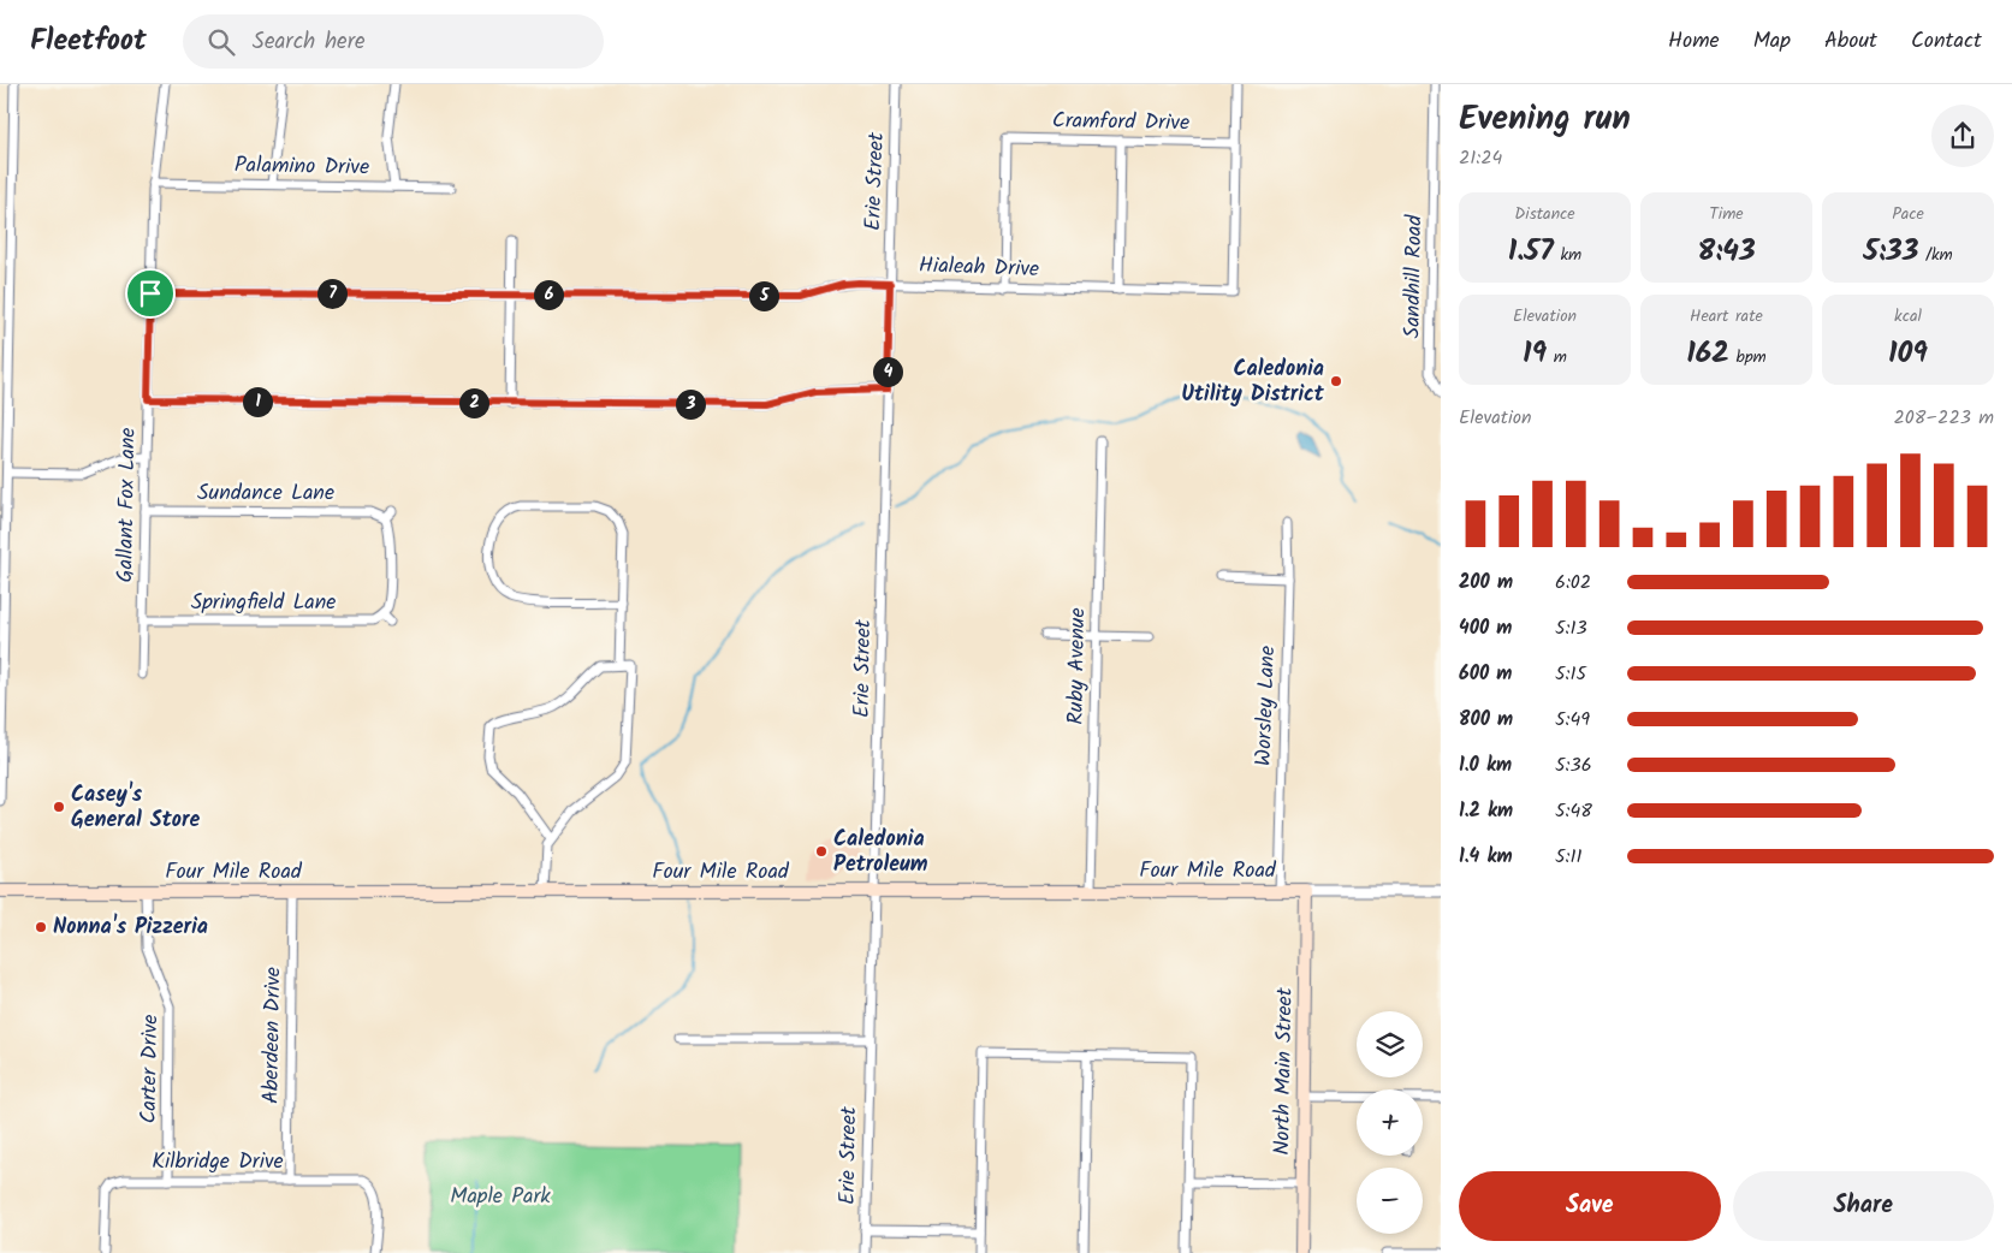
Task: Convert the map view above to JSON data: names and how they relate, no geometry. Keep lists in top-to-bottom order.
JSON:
{
  "streets": {
    "main road": ["Four Mile Road", "North Main Street"],
    "street": [
      "Cramford Drive",
      "Palamino Drive",
      "Erie Street",
      "Hialeah Drive",
      "Sandhill Road",
      "Sundance Lane",
      "Gallant Fox Lane",
      "Springfield Lane",
      "Ruby Avenue",
      "Worsley Lane",
      "Aberdeen Drive",
      "Carter Drive",
      "Kilbridge Drive"
    ]
  },
  "crossings": [
    ["Cramford Drive", "Hialeah Drive"],
    ["Palamino Drive", "Gallant Fox Lane"],
    ["Erie Street", "Hialeah Drive"],
    ["Erie Street", "Four Mile Road"],
    ["Hialeah Drive", "Gallant Fox Lane"],
    ["Sundance Lane", "Gallant Fox Lane"],
    ["Gallant Fox Lane", "Springfield Lane"],
    ["Ruby Avenue", "Four Mile Road"],
    ["Worsley Lane", "Four Mile Road"],
    ["Four Mile Road", "Aberdeen Drive"],
    ["Four Mile Road", "Carter Drive"],
    ["Four Mile Road", "North Main Street"],
    ["Aberdeen Drive", "Kilbridge Drive"],
    ["Carter Drive", "Kilbridge Drive"]
  ],
  "parks": ["Maple Park"],
  "places": [
    "Caledonia Utility District",
    "Casey's General Store",
    "Caledonia Petroleum",
    "Nonna's Pizzeria"
  ],
  "page": {
    "header": "Fleetfoot",
    "search": "Search here",
    "nav": [
      "Home",
      "Map",
      "About",
      "Contact"
    ],
    "heading": ["Evening run", "21:24"],
    "stats": [
      ["Distance", "1.57 km"],
      ["Time", "8:43"],
      ["Pace", "5:33 /km"],
      ["Elevation", "19 m"],
      ["Heart rate", "162 bpm"],
      ["kcal", "109"]
    ],
    "pins": [
      "7",
      "6",
      "5",
      "4",
      "1",
      "2",
      "3"
    ],
    "chart": ["Elevation", "208–223 m"],
    "list": [
      {
        "name": "200 m",
        "note": "6:02"
      },
      {
        "name": "400 m",
        "note": "5:13"
      },
      {
        "name": "600 m",
        "note": "5:15"
      },
      {
        "name": "800 m",
        "note": "5:49"
      },
      {
        "name": "1.0 km",
        "note": "5:36"
      },
      {
        "name": "1.2 km",
        "note": "5:48"
      },
      {
        "name": "1.4 km",
        "note": "5:11"
      }
    ],
    "map_buttons": ["+", "−"],
    "buttons": ["Save", "Share"]
  }
}
